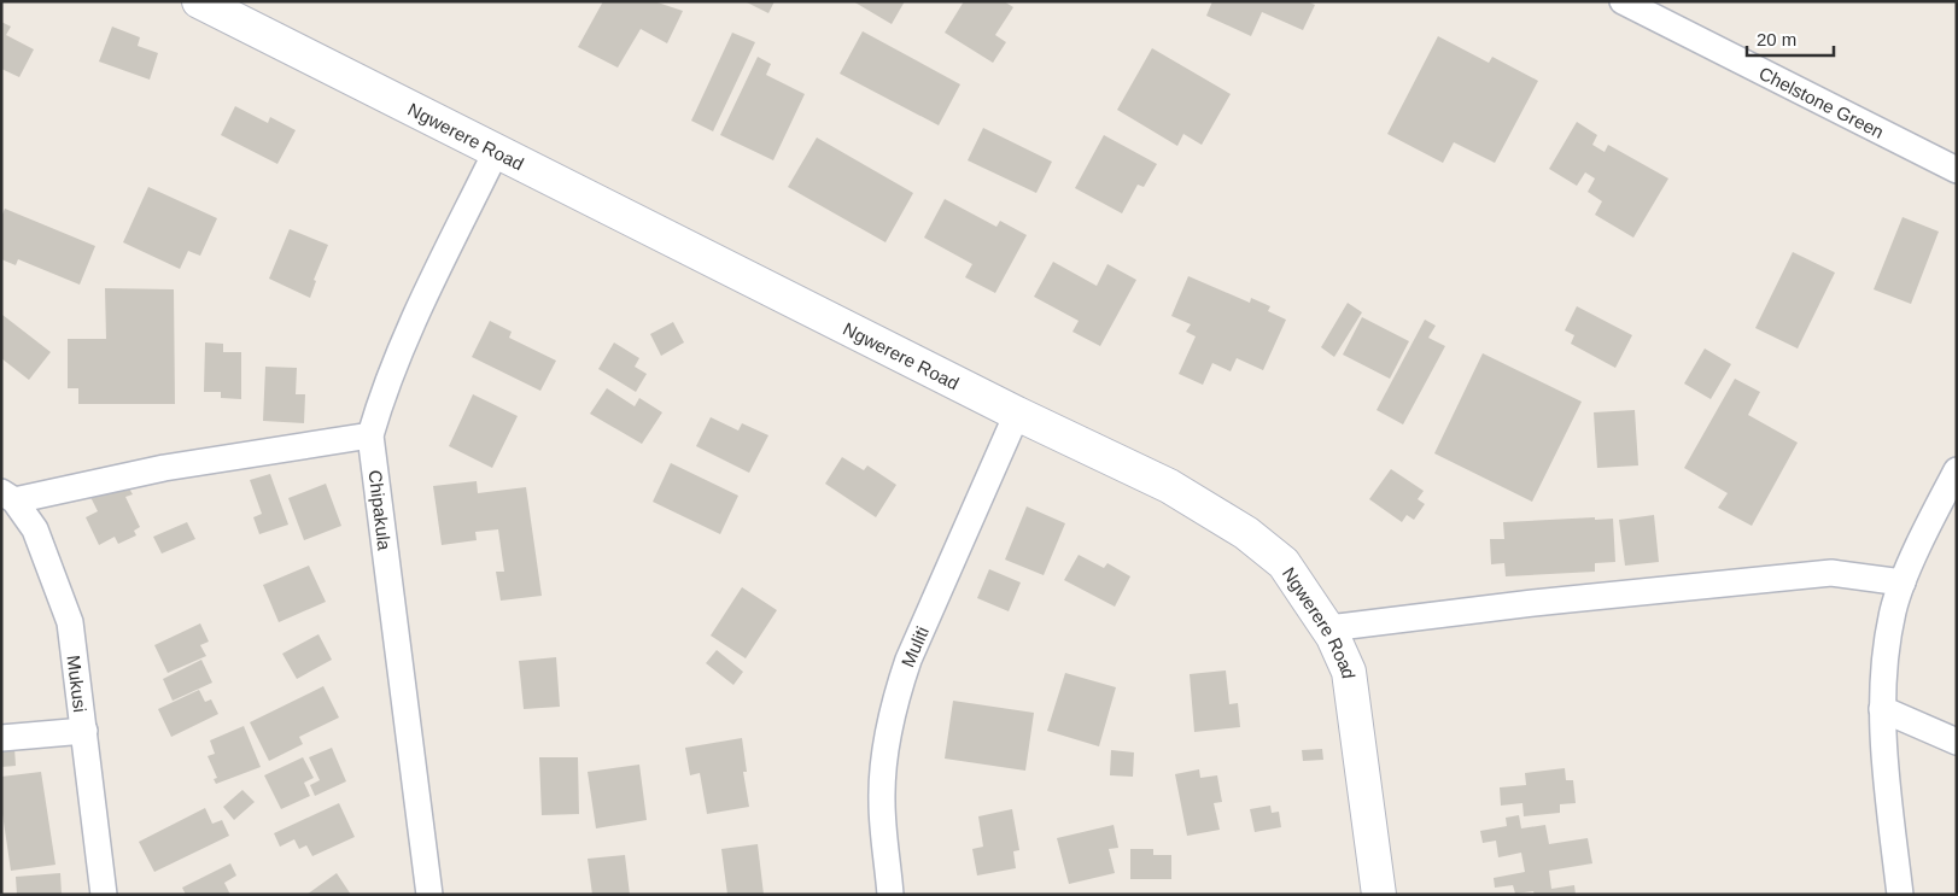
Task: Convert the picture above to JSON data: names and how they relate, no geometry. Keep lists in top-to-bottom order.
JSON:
{
  "streets": {
    "street": [
      "Chelstone Green",
      "Ngwerere Road",
      "Chipakula",
      "Muliti",
      "Mukusi"
    ]
  },
  "crossings": [
    ["Ngwerere Road", "Chipakula"],
    ["Ngwerere Road", "Muliti"]
  ],
  "scale_bar": "20 m"
}
